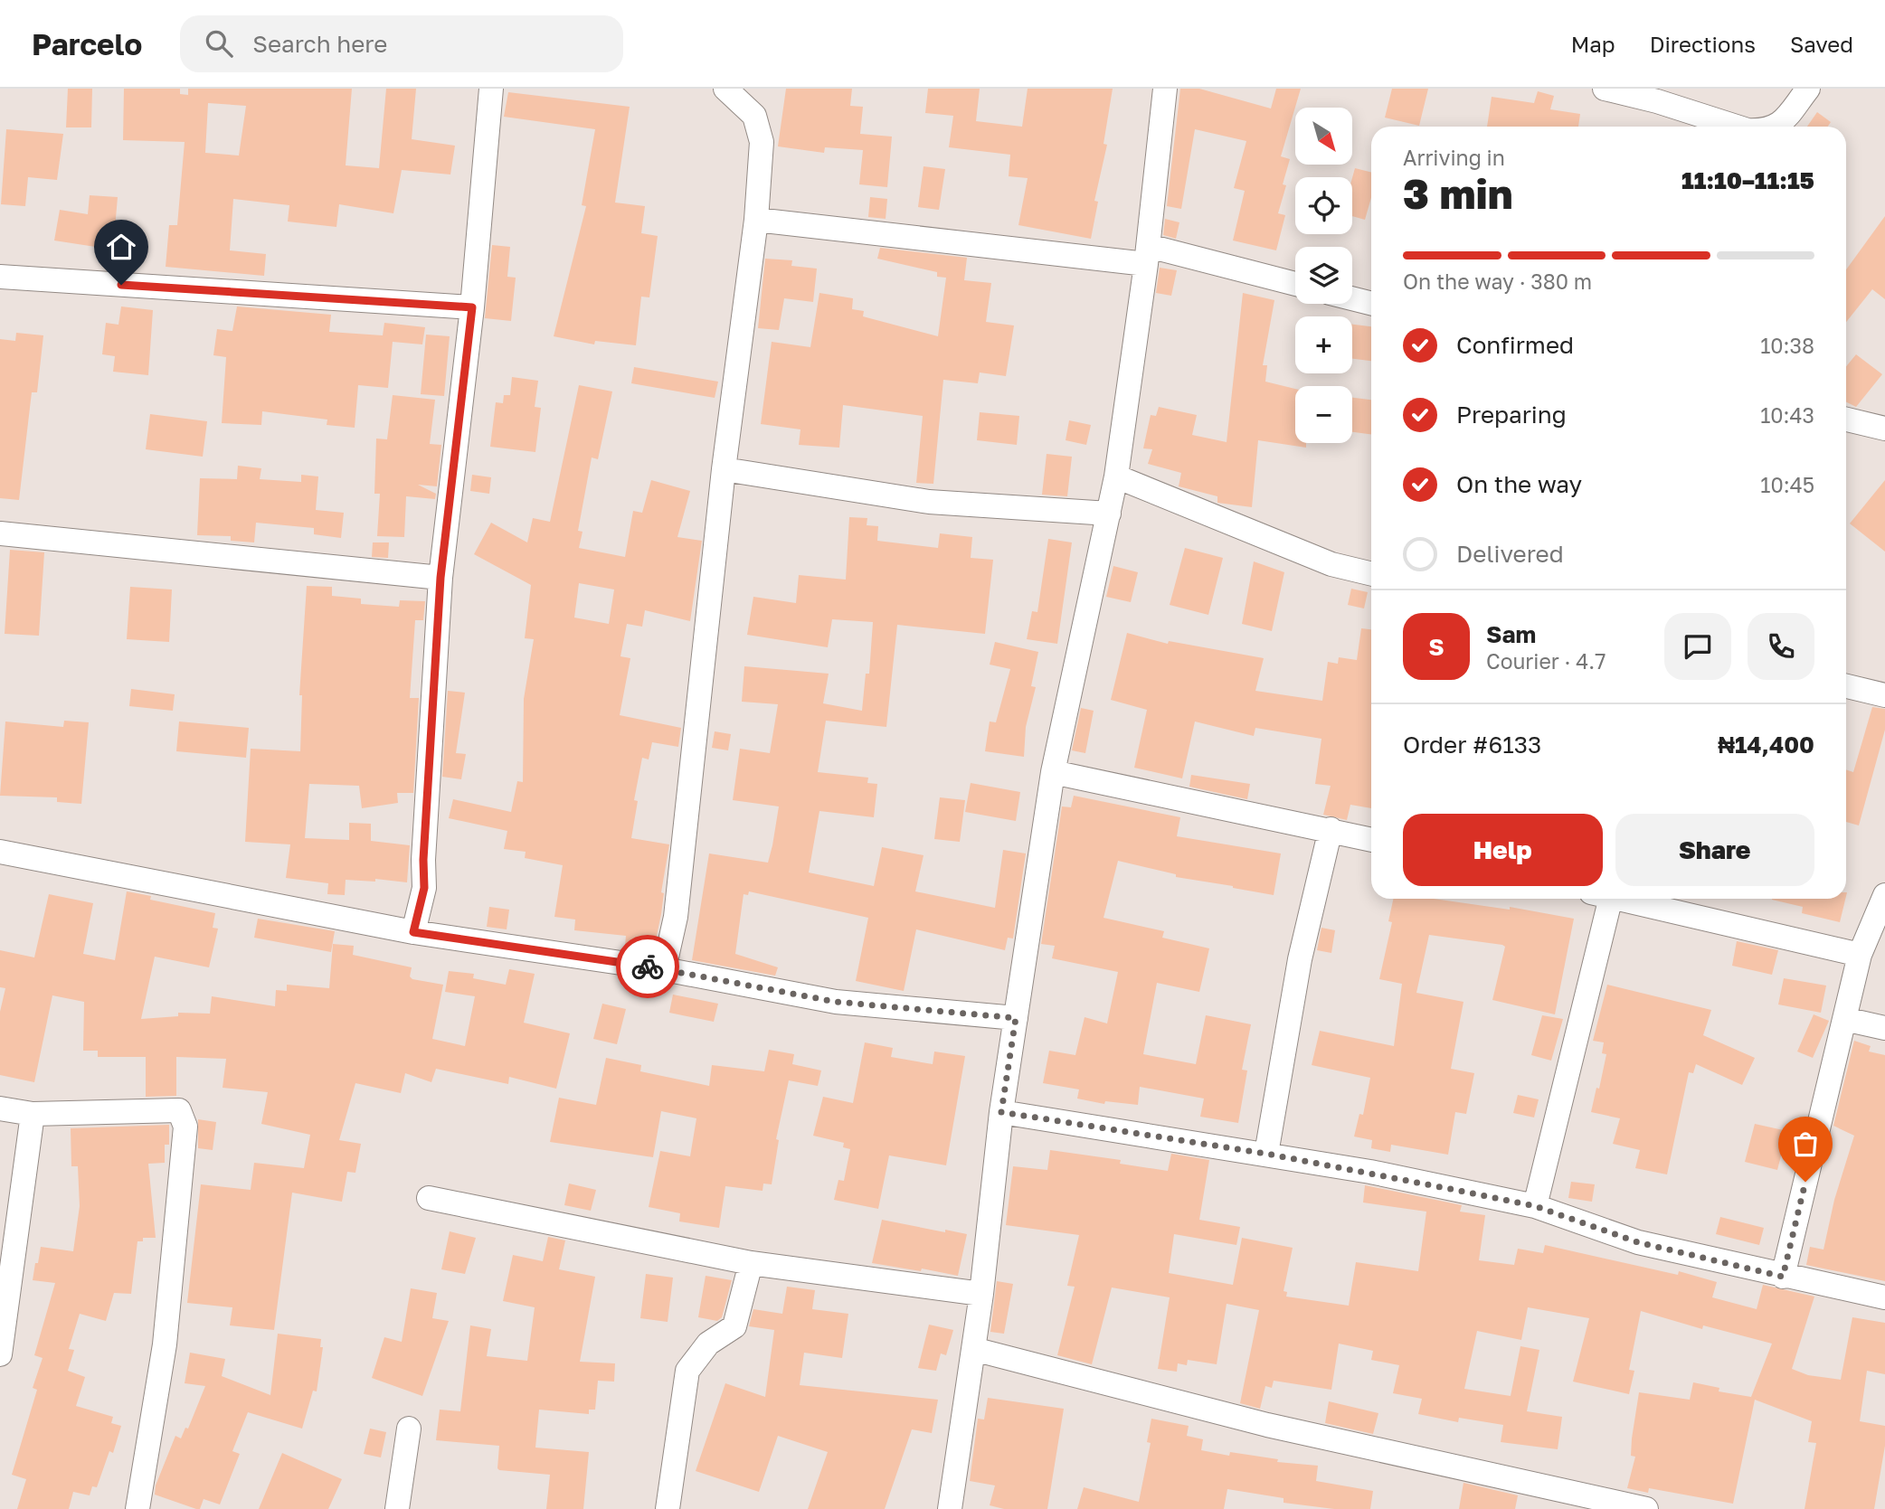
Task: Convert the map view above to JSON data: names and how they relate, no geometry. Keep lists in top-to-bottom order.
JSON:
{
  "north": "bottom right",
  "page": {
    "header": "Parcelo",
    "search": "Search here",
    "nav": ["Map", "Directions", "Saved"],
    "map_buttons": ["+", "−"],
    "heading": ["3 min", "Arriving in", "11:10–11:15"],
    "panel": [
      "Sam",
      "Courier · 4.7",
      "Order #6133",
      "₦14,400"
    ],
    "bar": "On the way · 380 m",
    "list": [
      ["Confirmed", "10:38"],
      ["Preparing", "10:43"],
      ["On the way", "10:45"],
      "Delivered"
    ],
    "round": "S",
    "buttons": ["Help", "Share"]
  }
}
